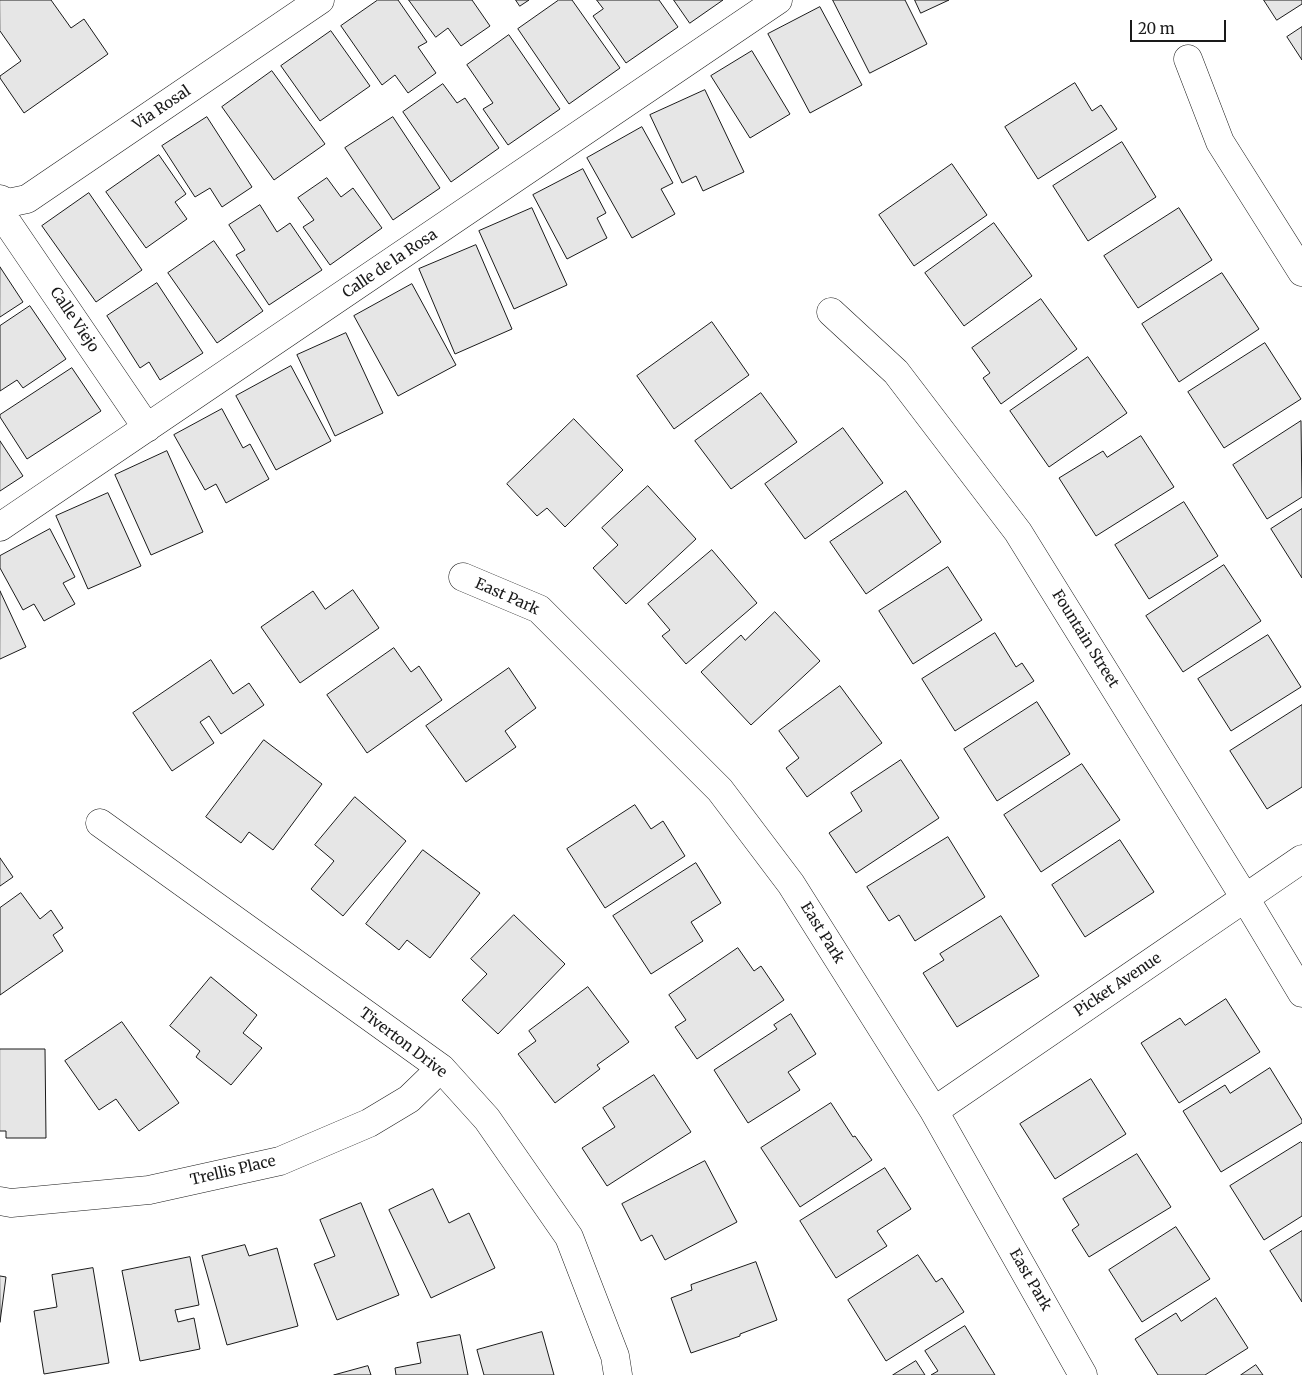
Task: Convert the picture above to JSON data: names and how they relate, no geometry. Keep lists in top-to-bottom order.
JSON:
{
  "streets": {
    "street": [
      "Via Rosal",
      "Calle de la Rosa",
      "Calle Viejo",
      "East Park",
      "Fountain Street",
      "Picket Avenue",
      "Tiverton Drive",
      "Trellis Place"
    ]
  },
  "crossings": [
    ["Calle de la Rosa", "Calle Viejo"],
    ["East Park", "Picket Avenue"],
    ["Fountain Street", "Picket Avenue"],
    ["Tiverton Drive", "Trellis Place"]
  ],
  "scale_bar": "20 m"
}
